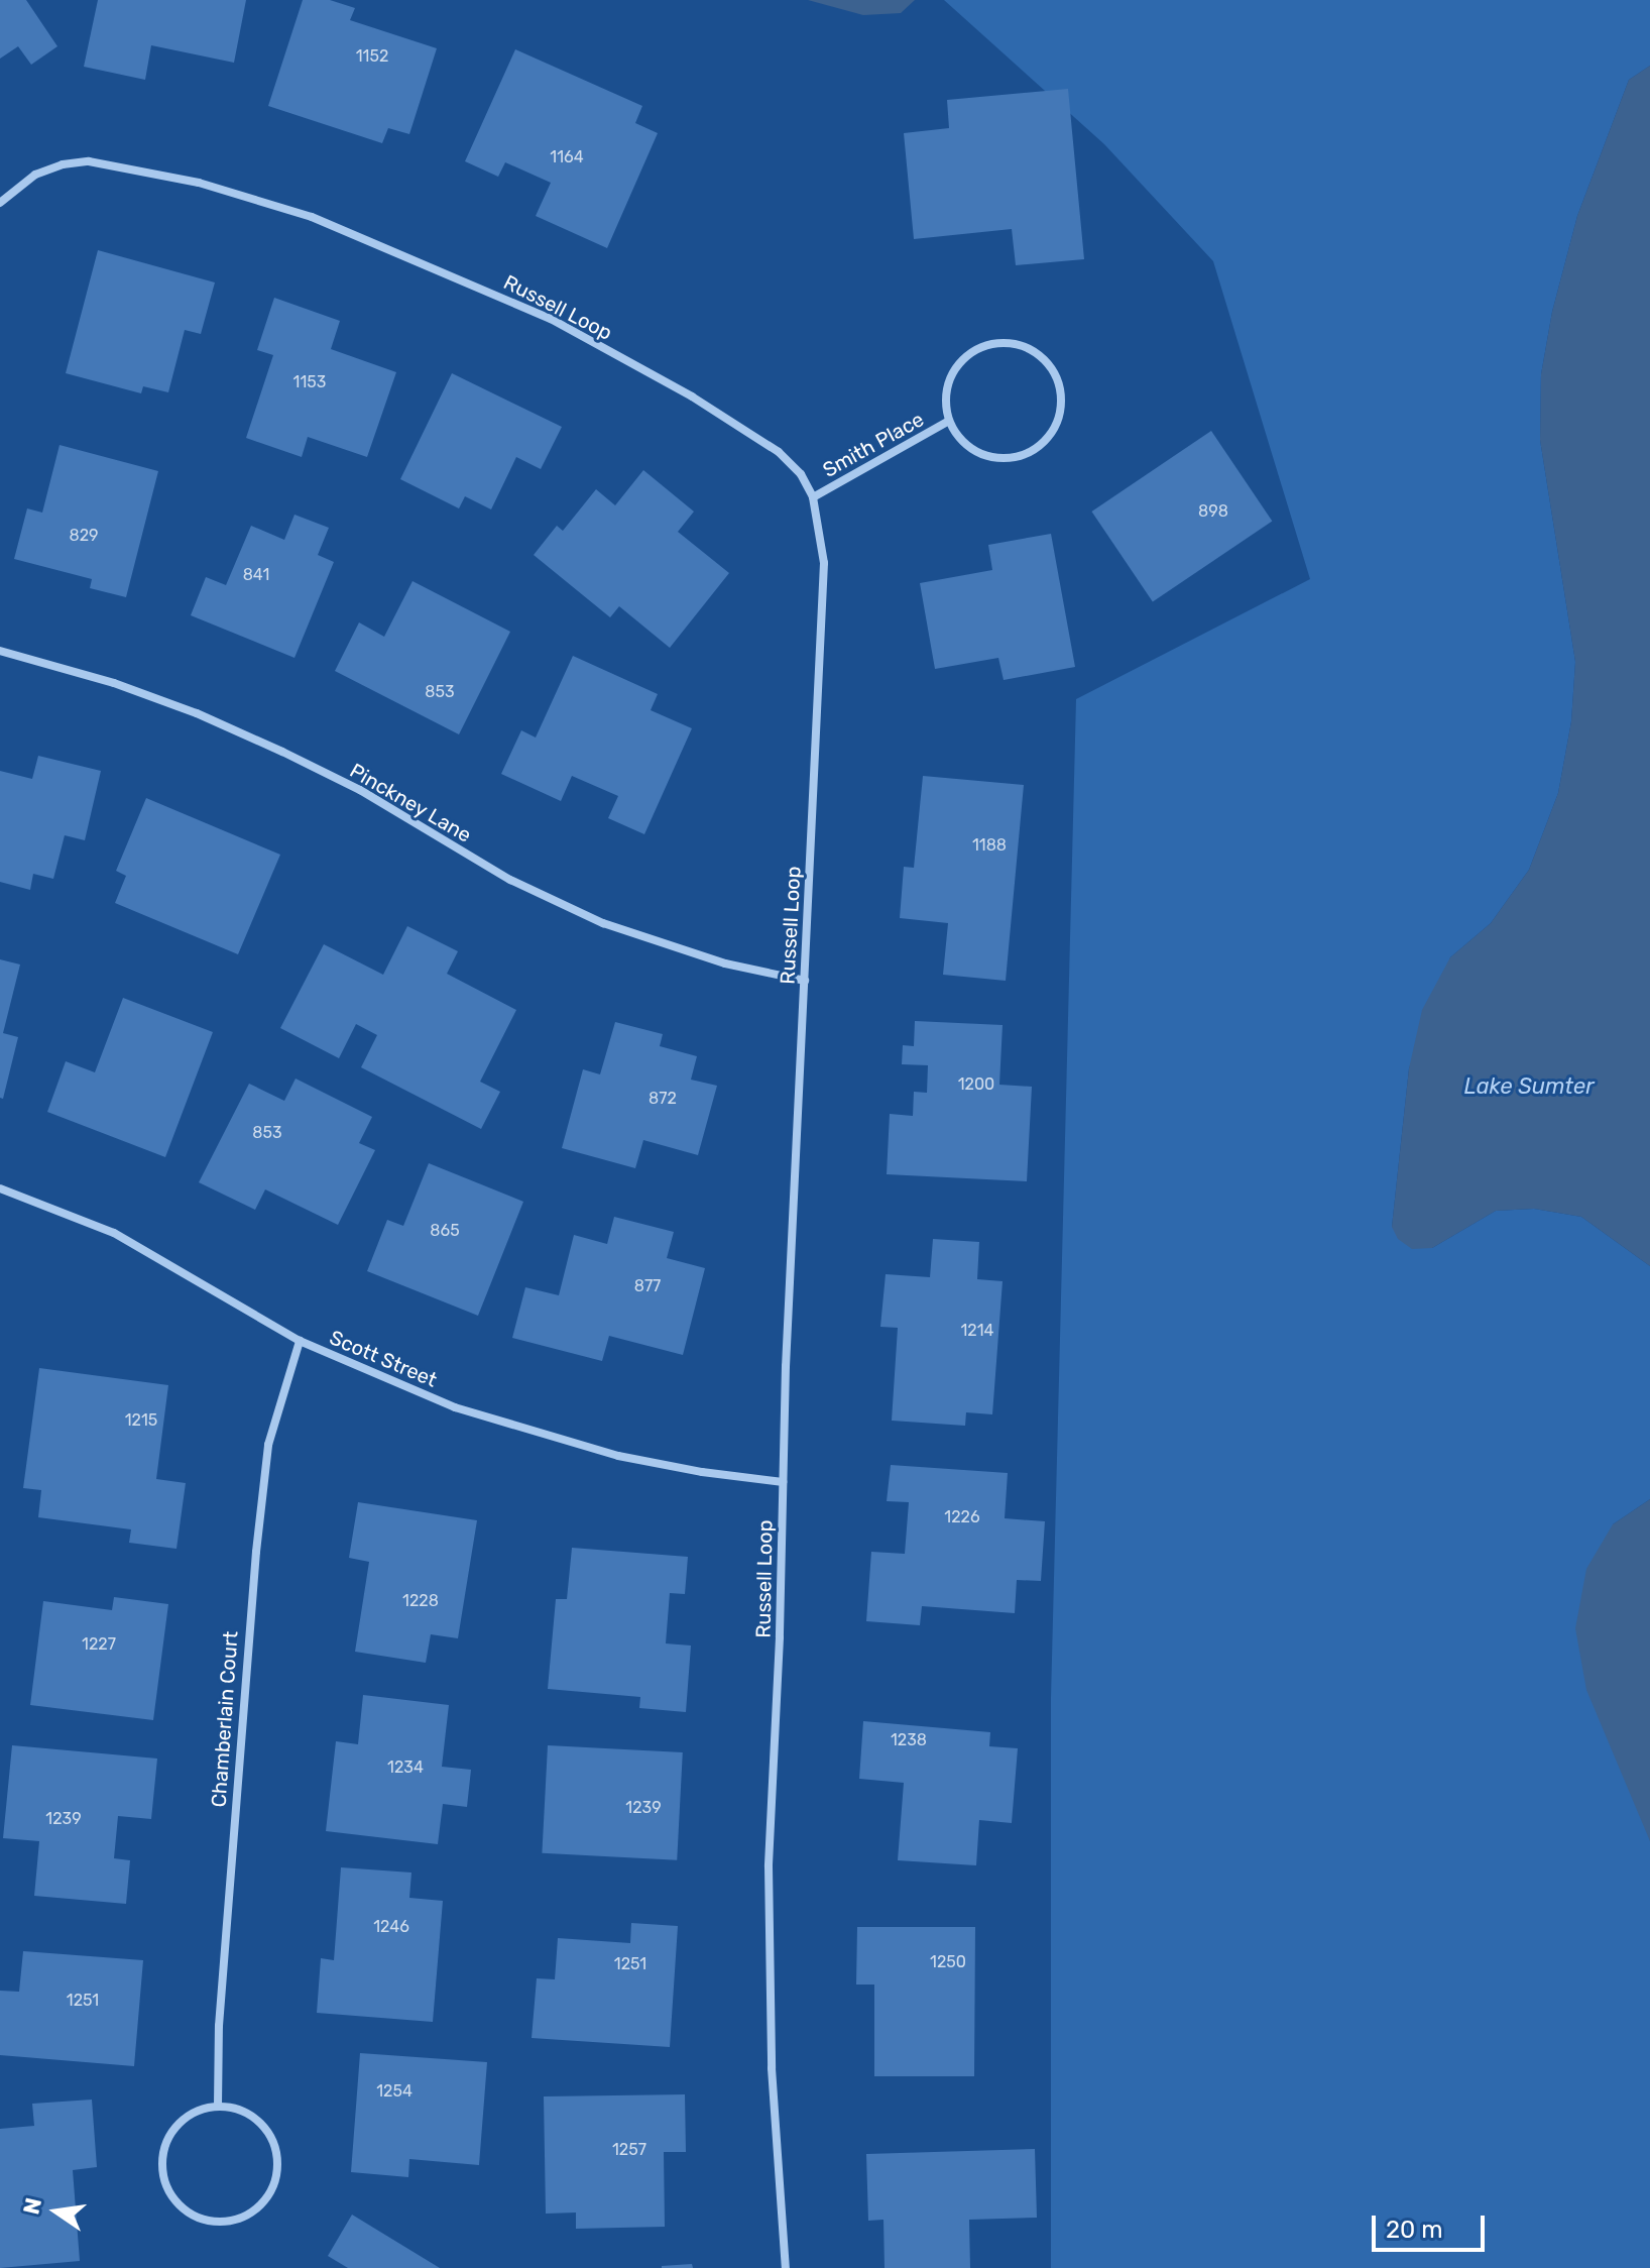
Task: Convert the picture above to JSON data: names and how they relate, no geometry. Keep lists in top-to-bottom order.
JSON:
{
  "streets": {
    "street": [
      "Russell Loop",
      "Smith Place",
      "Pinckney Lane",
      "Scott Street",
      "Chamberlain Court"
    ]
  },
  "crossings": [
    ["Russell Loop", "Smith Place"],
    ["Russell Loop", "Pinckney Lane"],
    ["Russell Loop", "Scott Street"],
    ["Scott Street", "Chamberlain Court"]
  ],
  "water": ["Lake Sumter"],
  "house_numbers": [
    "1152",
    "1164",
    "1153",
    "898",
    "829",
    "841",
    "853",
    "1188",
    "1200",
    "872",
    "853",
    "865",
    "877",
    "1214",
    "1215",
    "1226",
    "1228",
    "1227",
    "1238",
    "1234",
    "1239",
    "1239",
    "1246",
    "1250",
    "1251",
    "1251",
    "1254",
    "1257"
  ],
  "scale_bar": "20 m",
  "north": "left"
}
